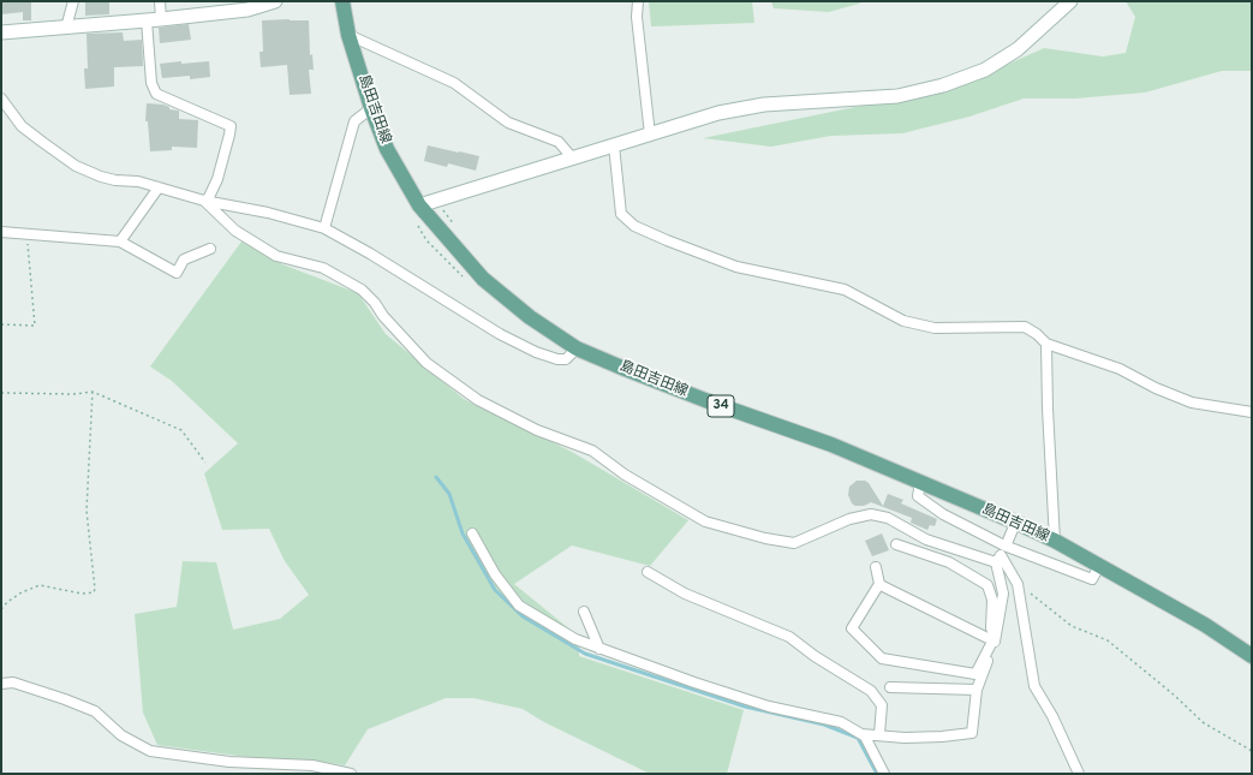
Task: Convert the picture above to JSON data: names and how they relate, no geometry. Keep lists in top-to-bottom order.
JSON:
{
  "streets": {
    "main road": ["島田吉田線", "34"]
  }
}
